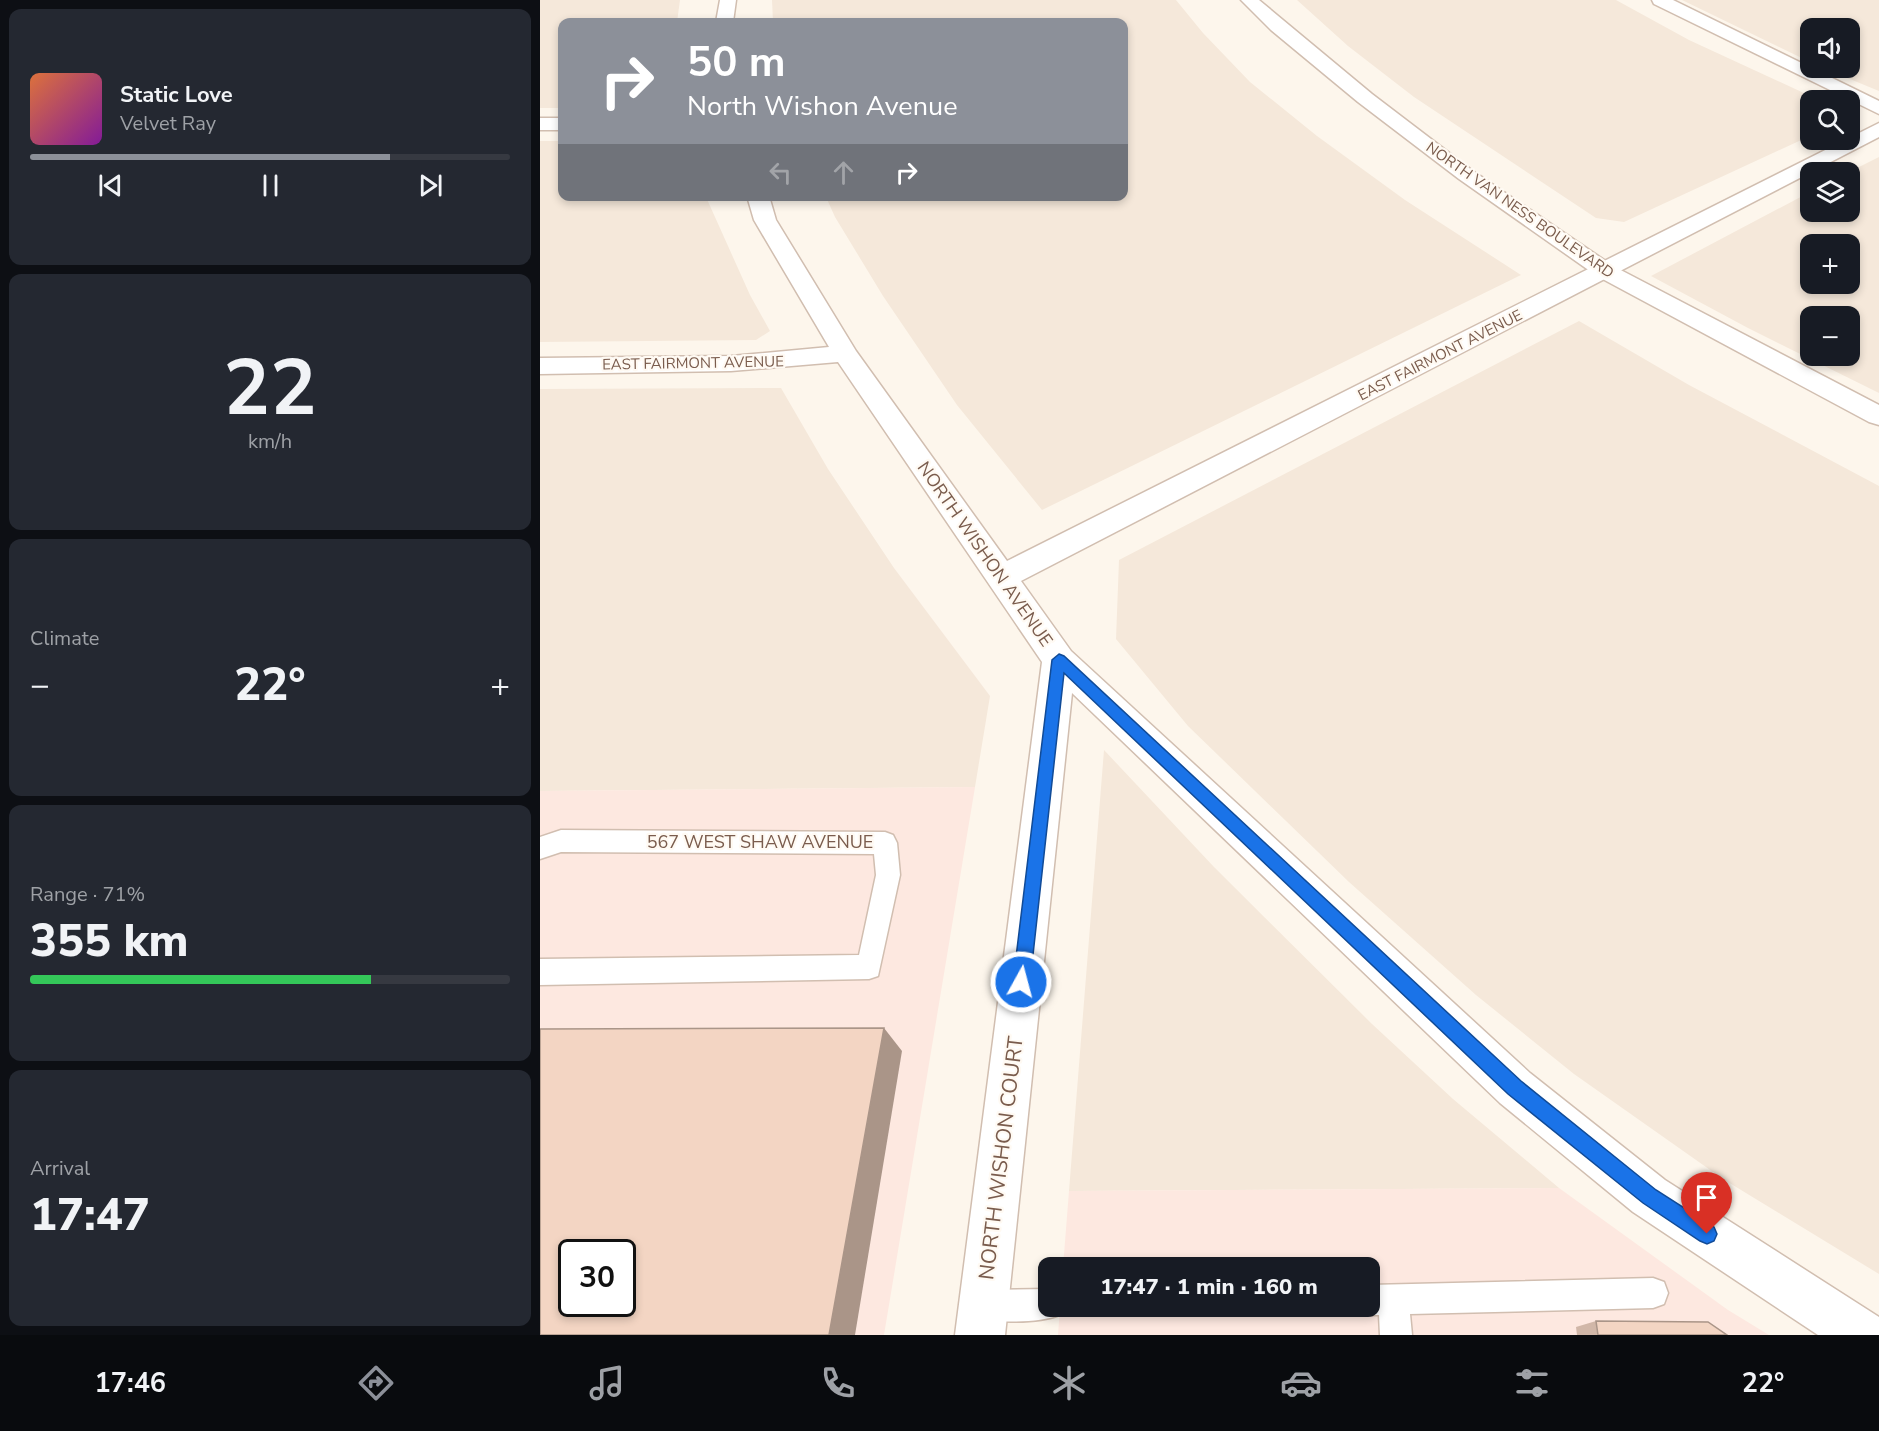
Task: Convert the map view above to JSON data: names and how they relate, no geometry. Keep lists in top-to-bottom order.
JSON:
{
  "streets": {
    "street": [
      "NORTH VAN NESS BOULEVARD",
      "EAST FAIRMONT AVENUE",
      "NORTH WISHON AVENUE",
      "NORTH WISHON COURT"
    ],
    "lane": ["567 WEST SHAW AVENUE"]
  },
  "crossings": [
    ["NORTH VAN NESS BOULEVARD", "EAST FAIRMONT AVENUE"],
    ["EAST FAIRMONT AVENUE", "NORTH WISHON AVENUE"],
    ["NORTH WISHON AVENUE", "NORTH WISHON COURT"]
  ],
  "page": {
    "map_buttons": ["+", "−"],
    "turn": ["50 m", "North Wishon Avenue"],
    "song": ["Static Love", "Velvet Ray"],
    "tile": [
      ["22", "km/h"],
      "Climate",
      ["Range · 71%", "355 km"],
      ["Arrival", "17:47"]
    ],
    "heat": ["−", "22°", "+"],
    "limit": "30",
    "trip": "17:47 · 1 min · 160 m",
    "tabs": ["17:46", "22°"]
  }
}
